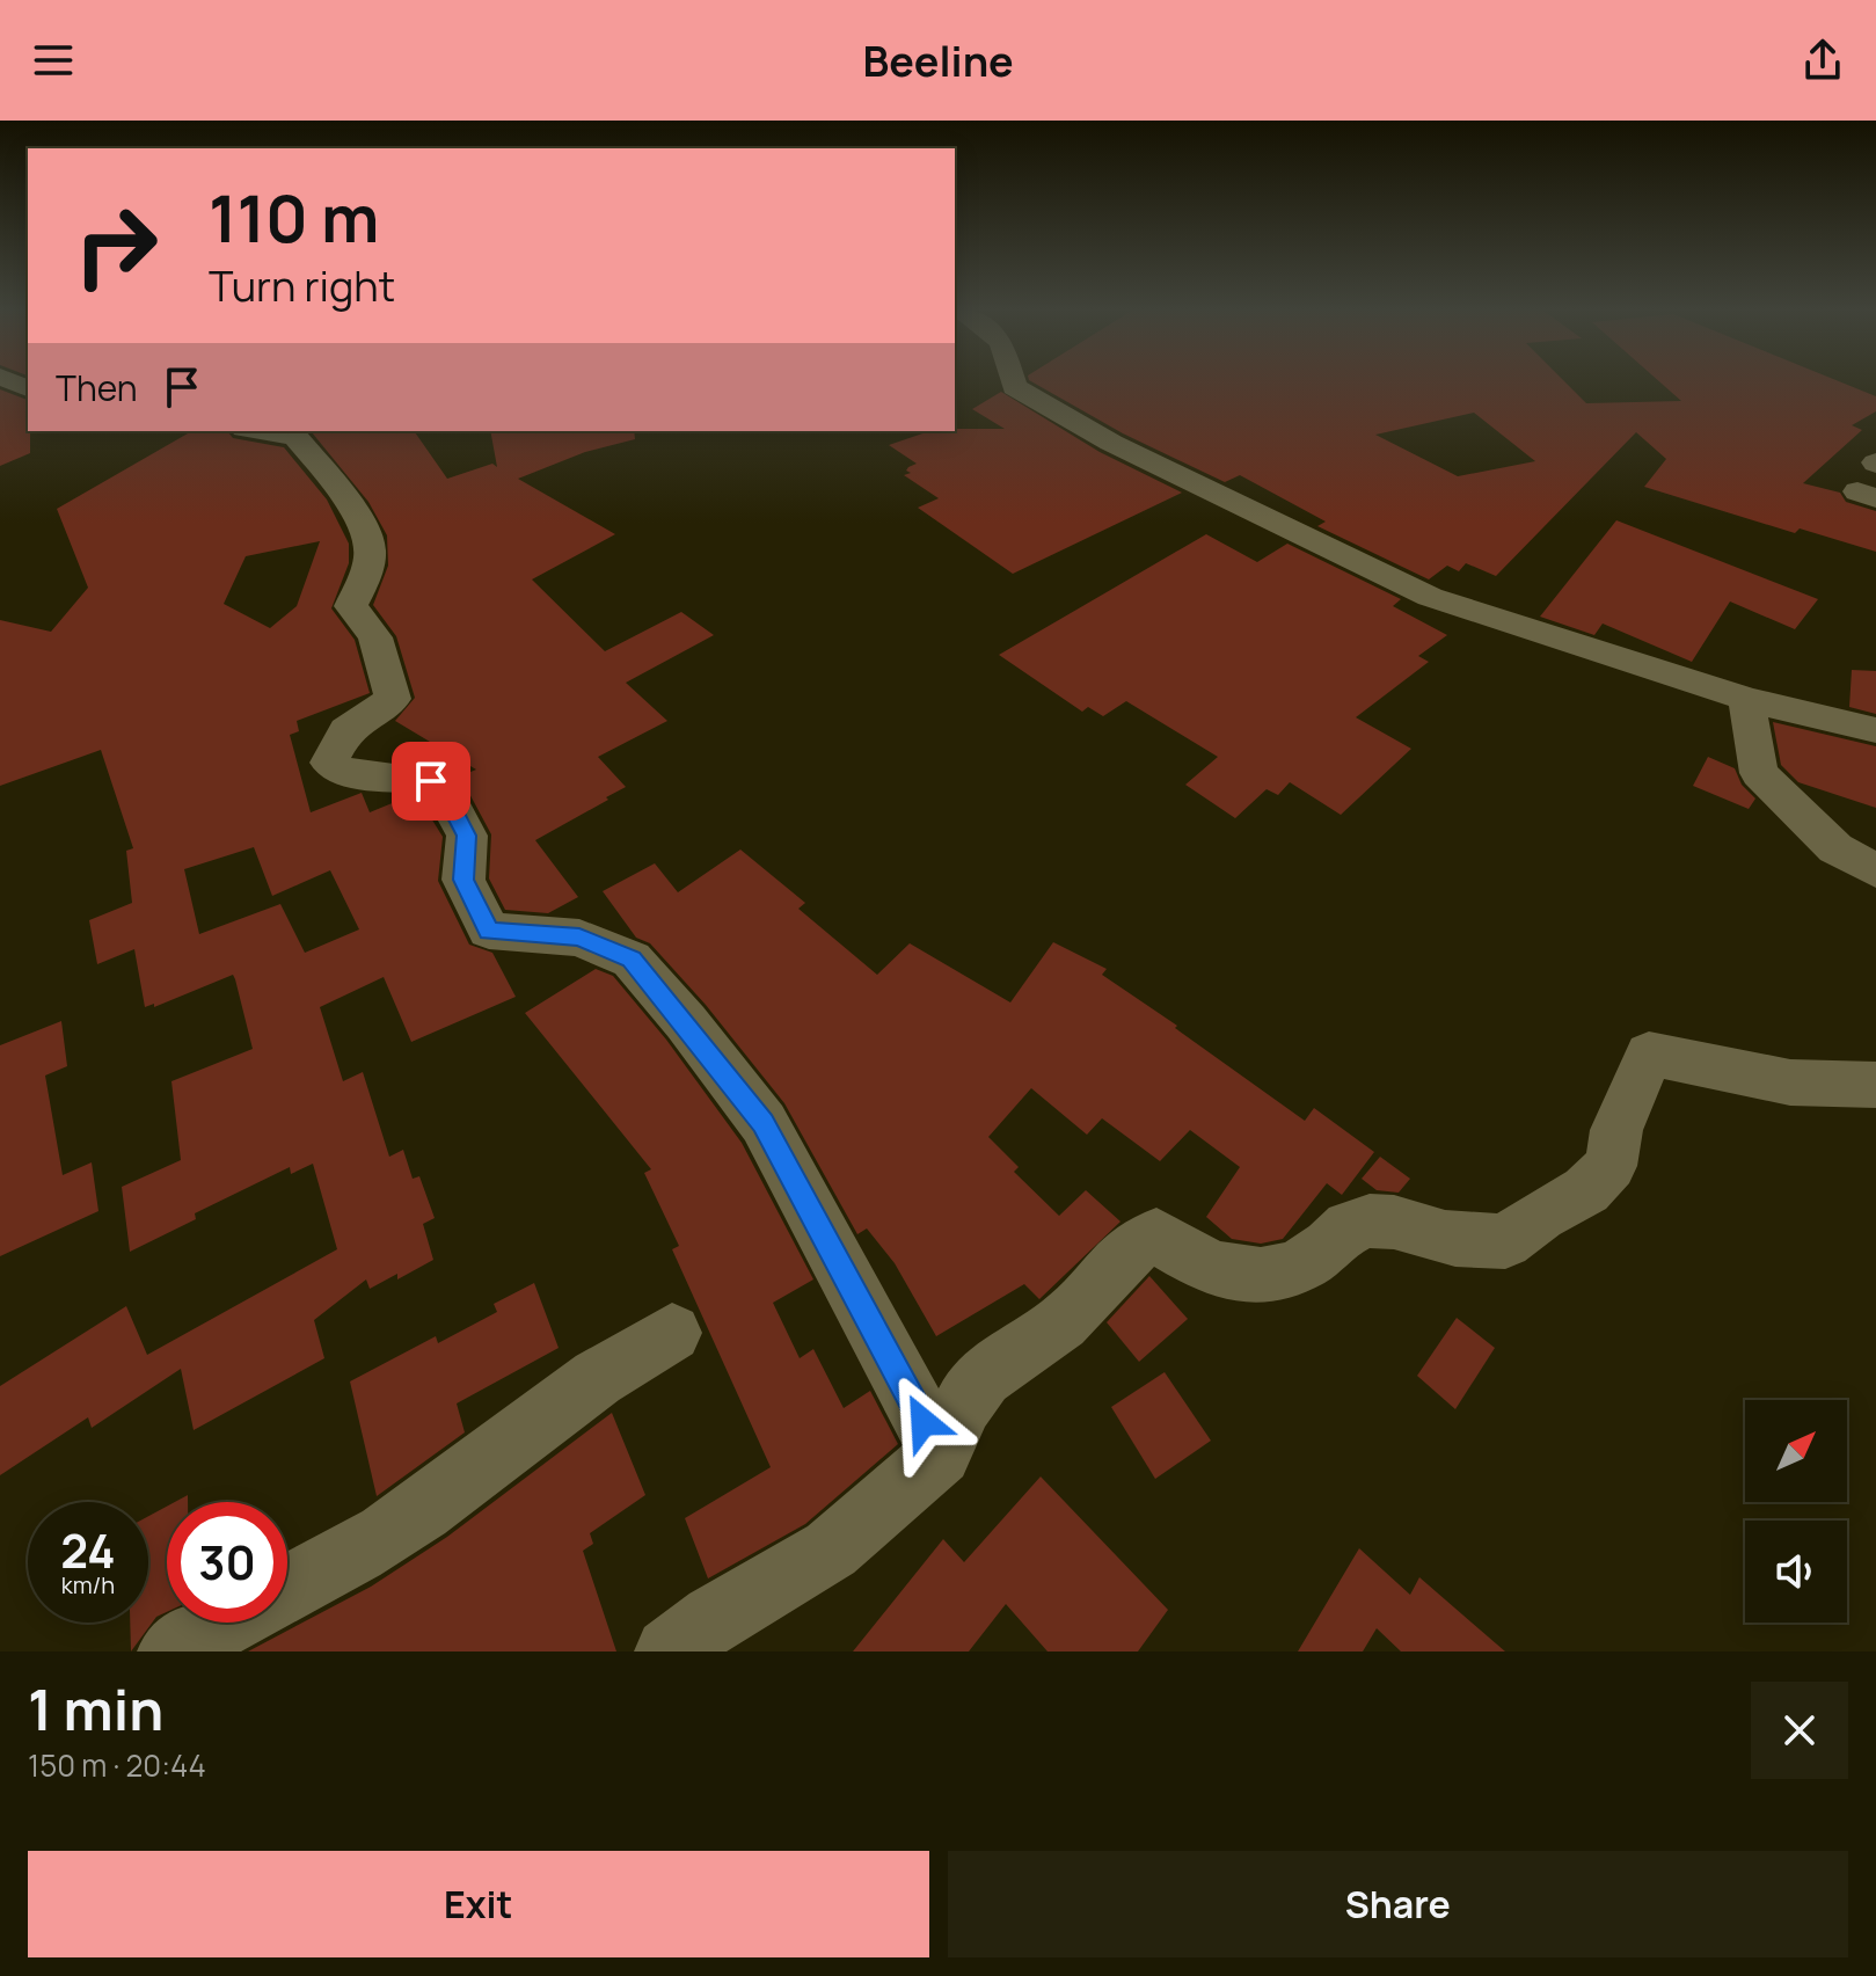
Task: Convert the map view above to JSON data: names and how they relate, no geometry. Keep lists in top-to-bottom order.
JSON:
{
  "north": "top right",
  "page": {
    "header": "Beeline",
    "turn": ["110 m", "Turn right"],
    "then": "Then",
    "speed": "24 km/h",
    "limit": "30",
    "heading": ["1 min", "150 m · 20:44"],
    "buttons": ["Exit", "Share"]
  }
}
